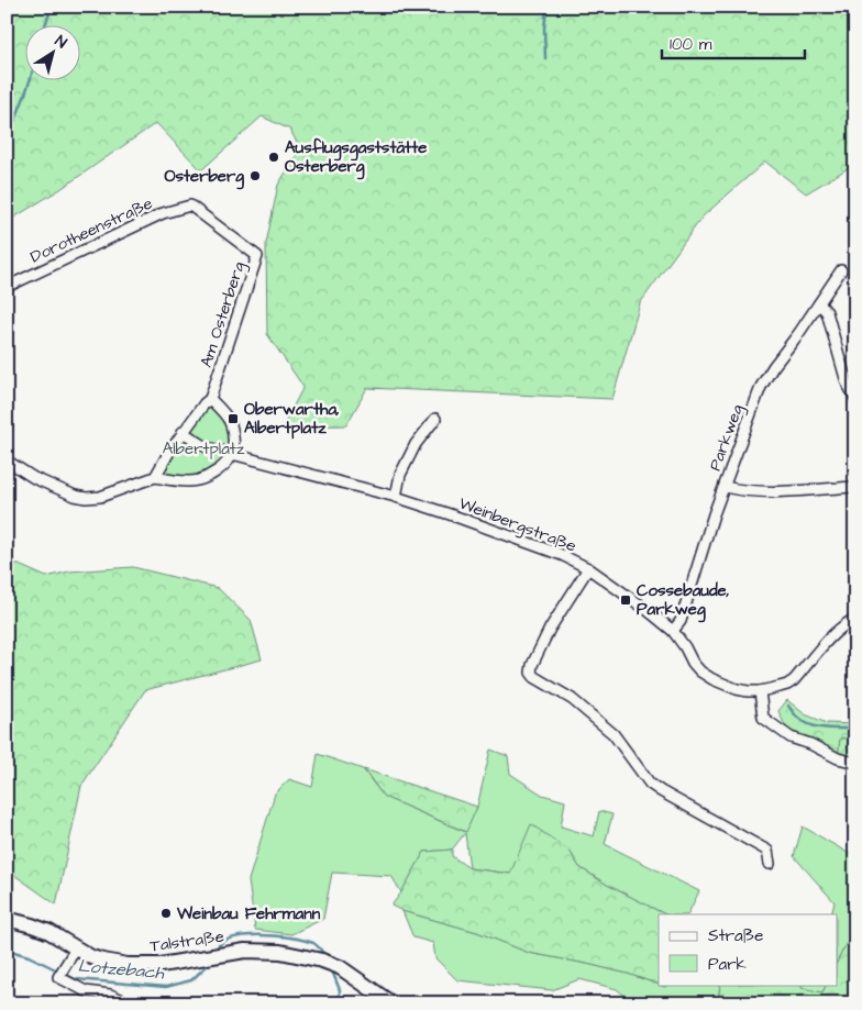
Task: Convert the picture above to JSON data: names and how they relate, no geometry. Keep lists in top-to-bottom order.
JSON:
{
  "streets": {
    "street": [
      "Dorotheenstraße",
      "Am Osterberg",
      "Parkweg",
      "Weinbergstraße",
      "Talstraße"
    ]
  },
  "crossings": [
    ["Dorotheenstraße", "Am Osterberg"],
    ["Parkweg", "Weinbergstraße"]
  ],
  "water": ["Lotzebach"],
  "parks": ["Albertplatz"],
  "places": {
    "other": ["Ausflugsgaststätte Osterberg", "Osterberg", "Weinbau Fehrmann"],
    "transit": ["Oberwartha, Albertplatz", "Cossebaude, Parkweg"]
  },
  "legend": ["Straße", "Park"],
  "scale_bar": "100 m",
  "north": "top right"
}
